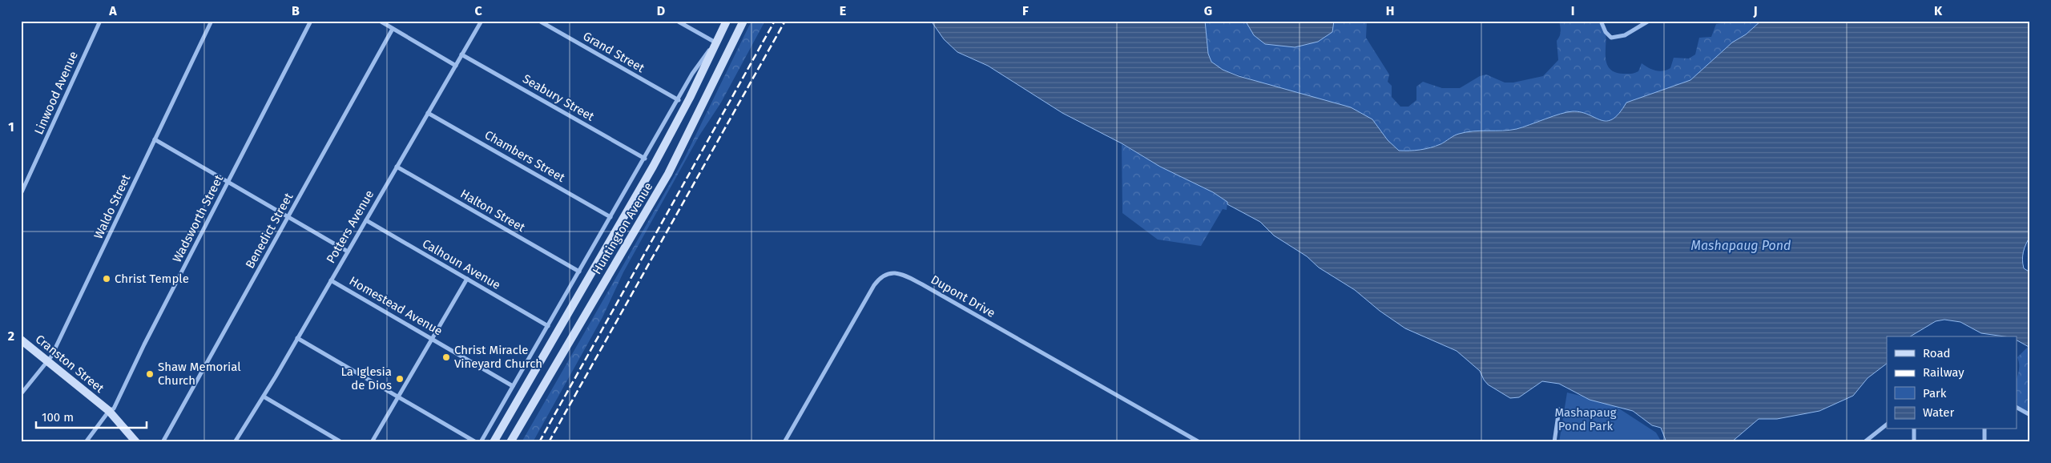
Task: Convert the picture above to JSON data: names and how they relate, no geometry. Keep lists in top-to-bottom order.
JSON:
{
  "streets": {
    "main road": ["Huntington Avenue", "Cranston Street"],
    "street": [
      "Grand Street",
      "Linwood Avenue",
      "Seabury Street",
      "Chambers Street",
      "Waldo Street",
      "Halton Street",
      "Wadsworth Street",
      "Potters Avenue",
      "Benedict Street",
      "Calhoun Avenue",
      "Dupont Drive",
      "Homestead Avenue"
    ]
  },
  "crossings": [
    ["Grand Street", "Huntington Avenue"],
    ["Seabury Street", "Potters Avenue"],
    ["Seabury Street", "Huntington Avenue"],
    ["Chambers Street", "Potters Avenue"],
    ["Chambers Street", "Huntington Avenue"],
    ["Waldo Street", "Cranston Street"],
    ["Halton Street", "Potters Avenue"],
    ["Halton Street", "Huntington Avenue"],
    ["Wadsworth Street", "Cranston Street"],
    ["Potters Avenue", "Calhoun Avenue"],
    ["Potters Avenue", "Homestead Avenue"],
    ["Huntington Avenue", "Calhoun Avenue"],
    ["Huntington Avenue", "Homestead Avenue"]
  ],
  "water": ["Mashapaug Pond"],
  "parks": ["Mashapaug Pond Park"],
  "places": [
    "Christ Temple",
    "Christ Miracle Vineyard Church",
    "Shaw Memorial Church",
    "La Iglesia de Dios"
  ],
  "legend": [
    "Road",
    "Railway",
    "Park",
    "Water"
  ],
  "scale_bar": "100 m",
  "grid": {
    "columns": [
      "A",
      "B",
      "C",
      "D",
      "E",
      "F",
      "G",
      "H",
      "I",
      "J",
      "K"
    ],
    "rows": ["1", "2"]
  }
}
